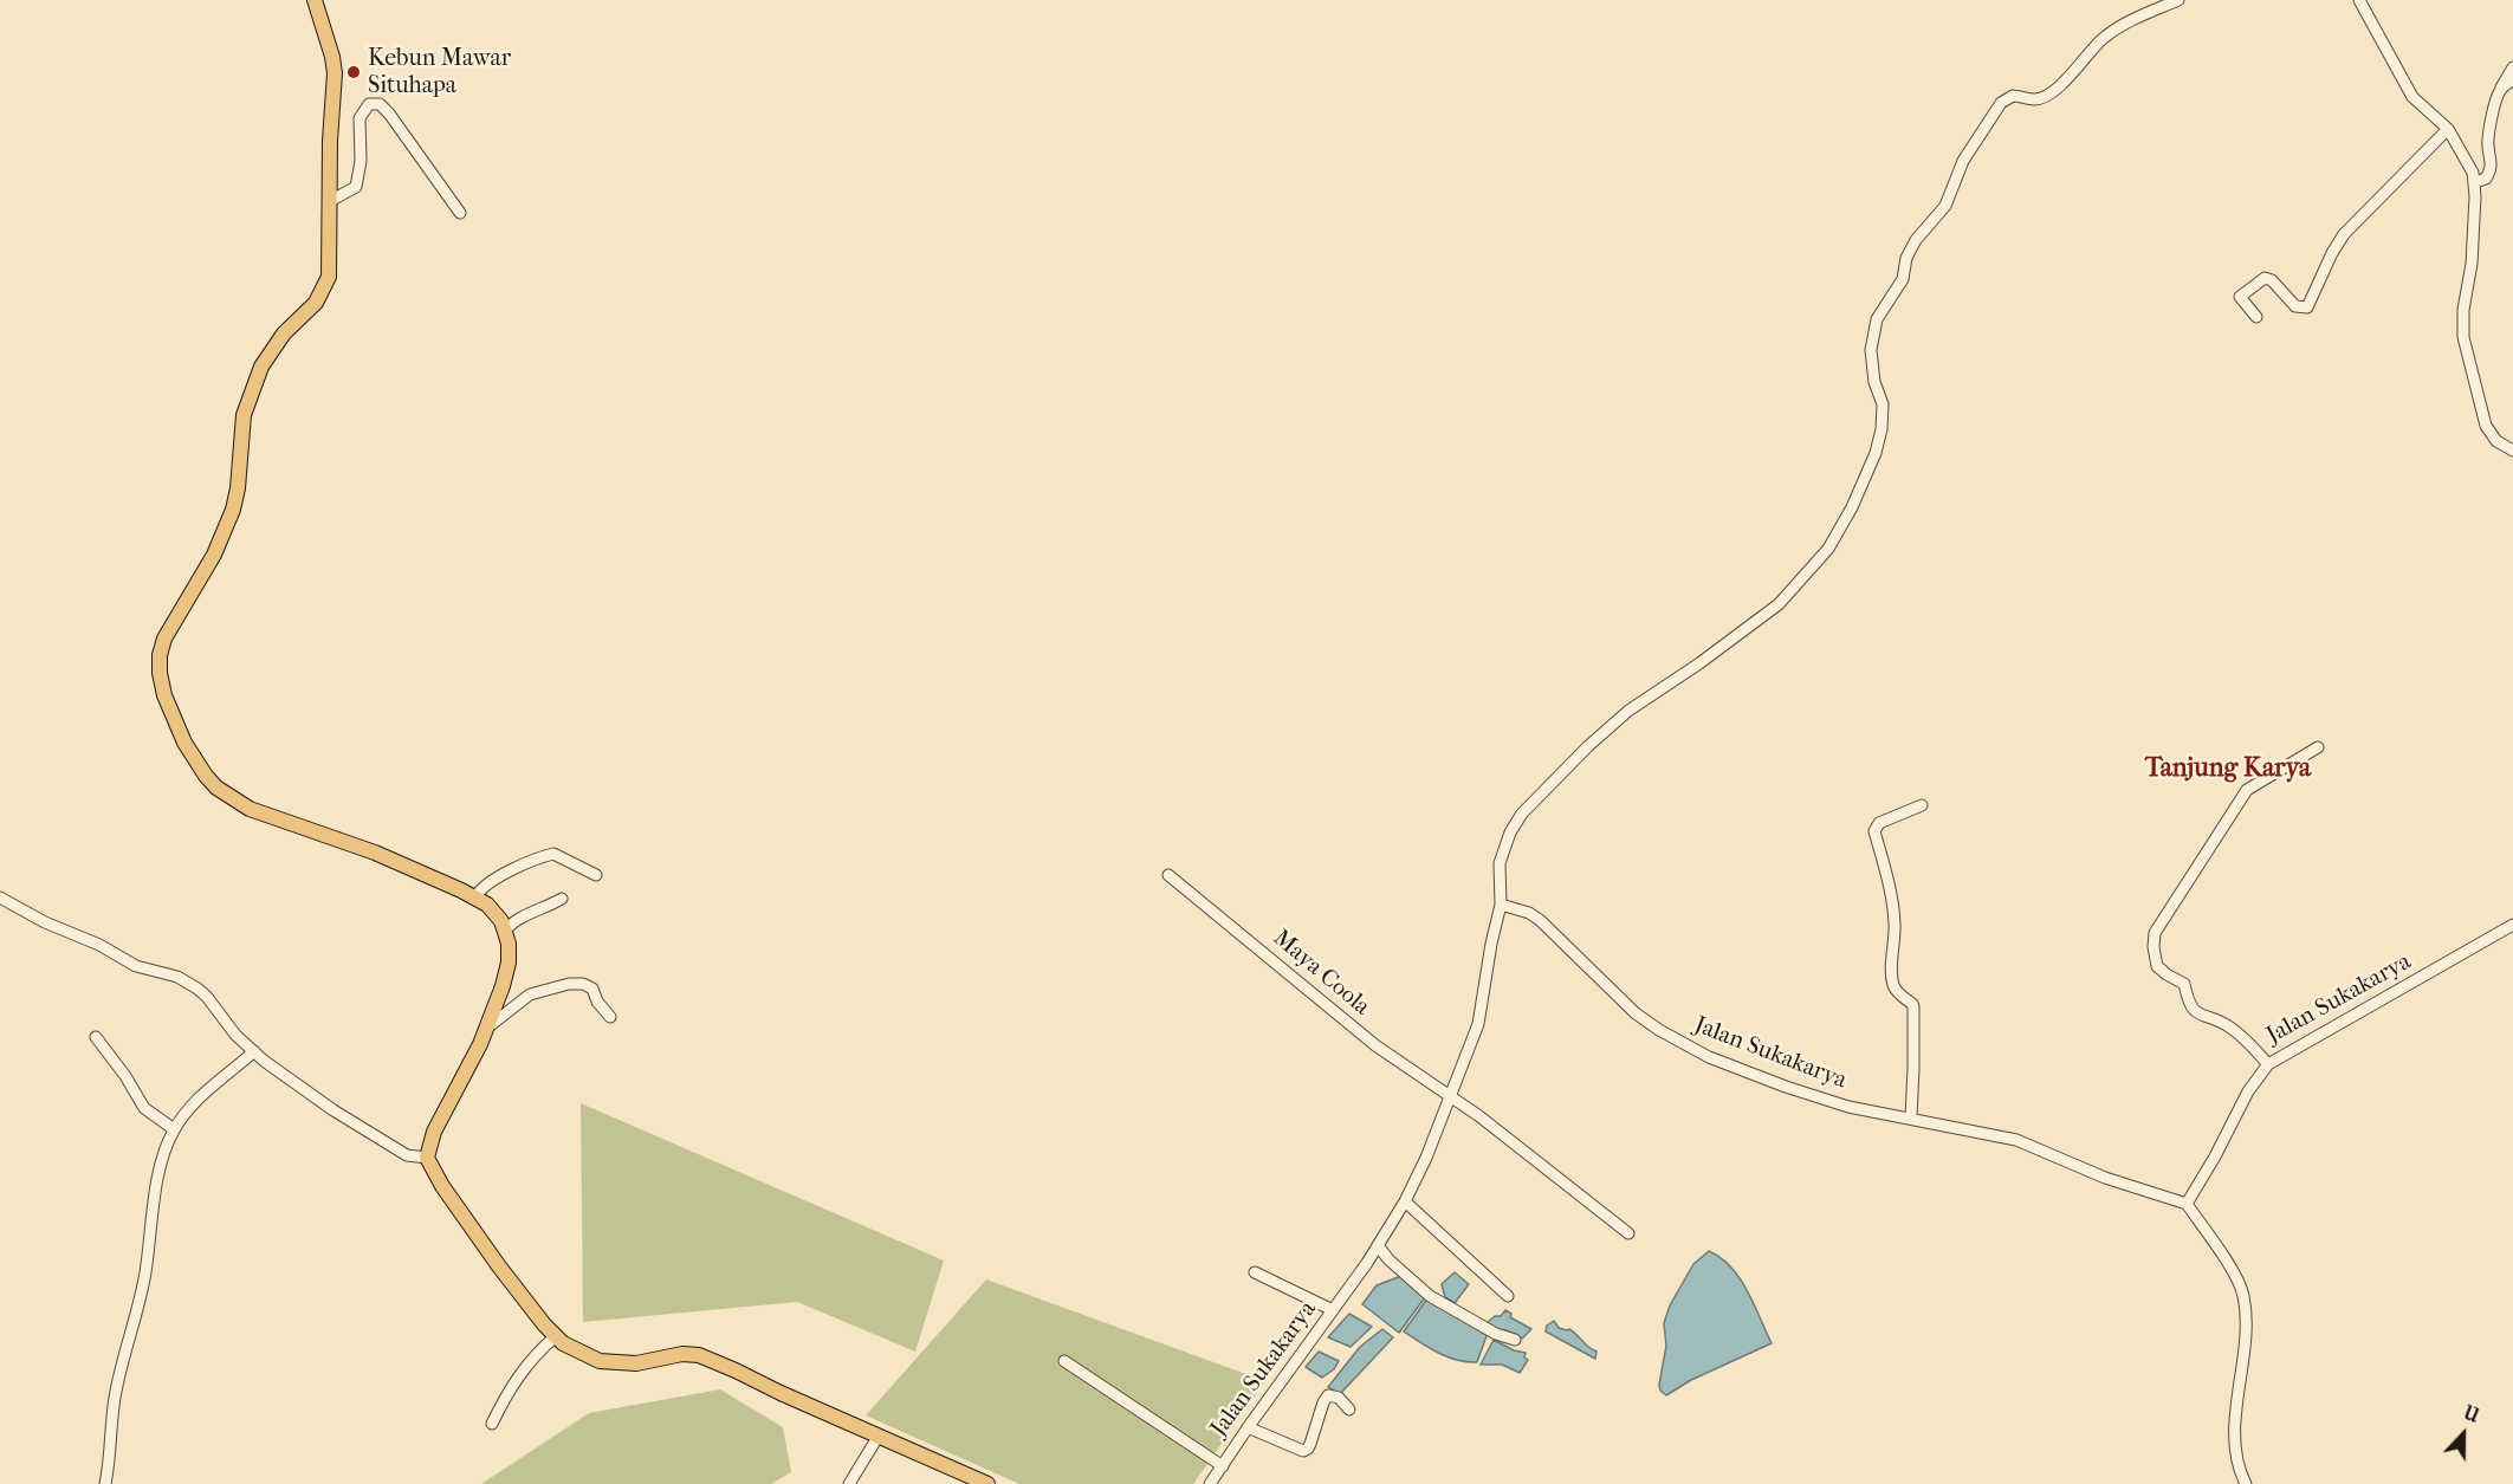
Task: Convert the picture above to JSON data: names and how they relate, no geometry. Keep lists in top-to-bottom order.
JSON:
{
  "streets": {
    "street": ["Maya Coola", "Jalan Sukakarya"]
  },
  "crossings": [
    ["Maya Coola", "Jalan Sukakarya"]
  ],
  "districts": ["Tanjung Karya"],
  "places": ["Kebun Mawar Situhapa"],
  "north": "top"
}
